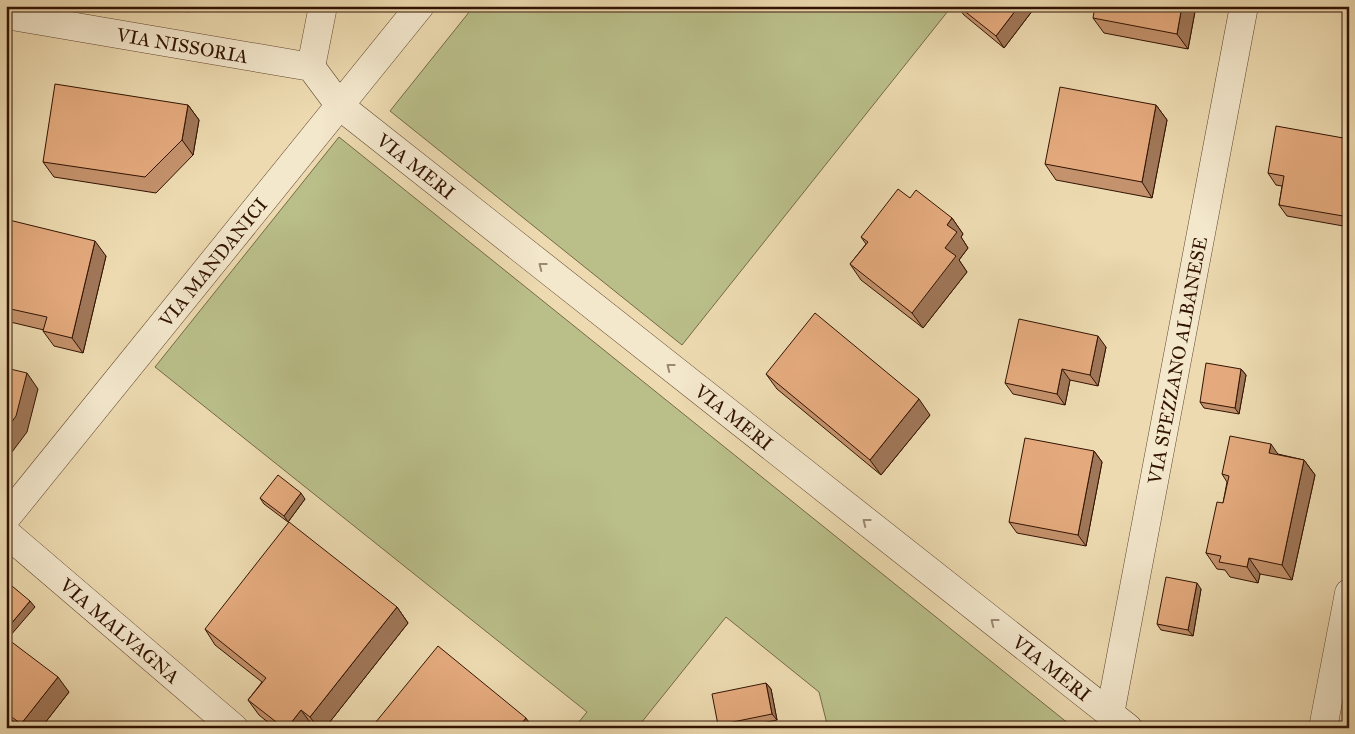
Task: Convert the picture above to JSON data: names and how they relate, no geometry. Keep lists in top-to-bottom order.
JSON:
{
  "streets": {
    "street": [
      "VIA NISSORIA",
      "VIA MERI",
      "VIA MANDANICI",
      "VIA SPEZZANO ALBANESE",
      "VIA MALVAGNA"
    ]
  },
  "crossings": [
    ["VIA MERI", "VIA MANDANICI"],
    ["VIA MERI", "VIA SPEZZANO ALBANESE"]
  ],
  "one_way": ["VIA MERI"]
}
